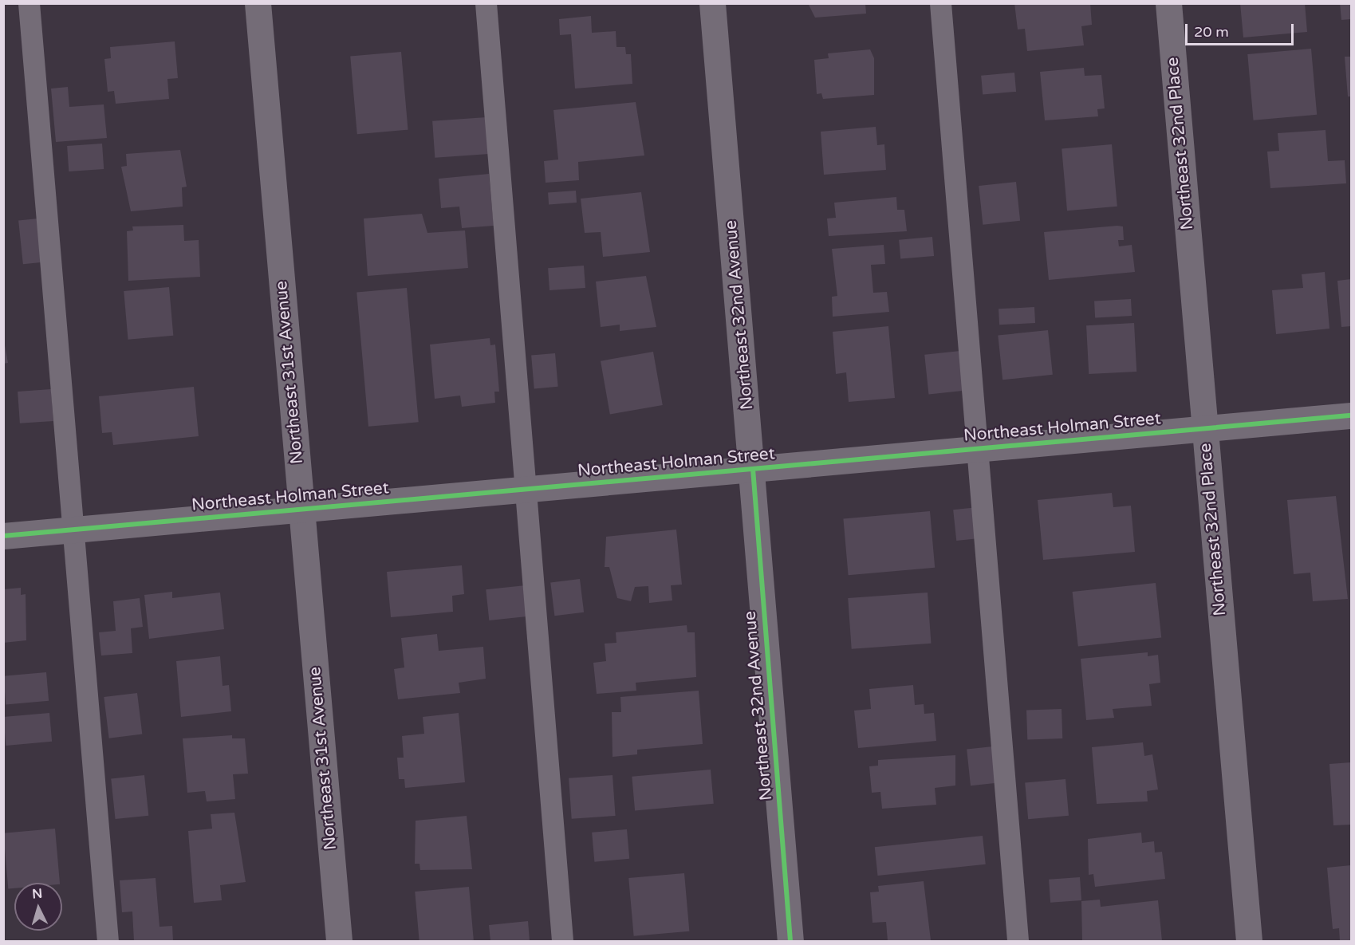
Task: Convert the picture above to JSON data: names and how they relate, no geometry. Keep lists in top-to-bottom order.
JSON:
{
  "streets": {
    "street": [
      "Northeast 32nd Place",
      "Northeast 32nd Avenue",
      "Northeast 31st Avenue",
      "Northeast Holman Street"
    ]
  },
  "crossings": [
    ["Northeast 32nd Place", "Northeast Holman Street"],
    ["Northeast 32nd Avenue", "Northeast Holman Street"],
    ["Northeast 31st Avenue", "Northeast Holman Street"]
  ],
  "scale_bar": "20 m",
  "north": "top"
}
